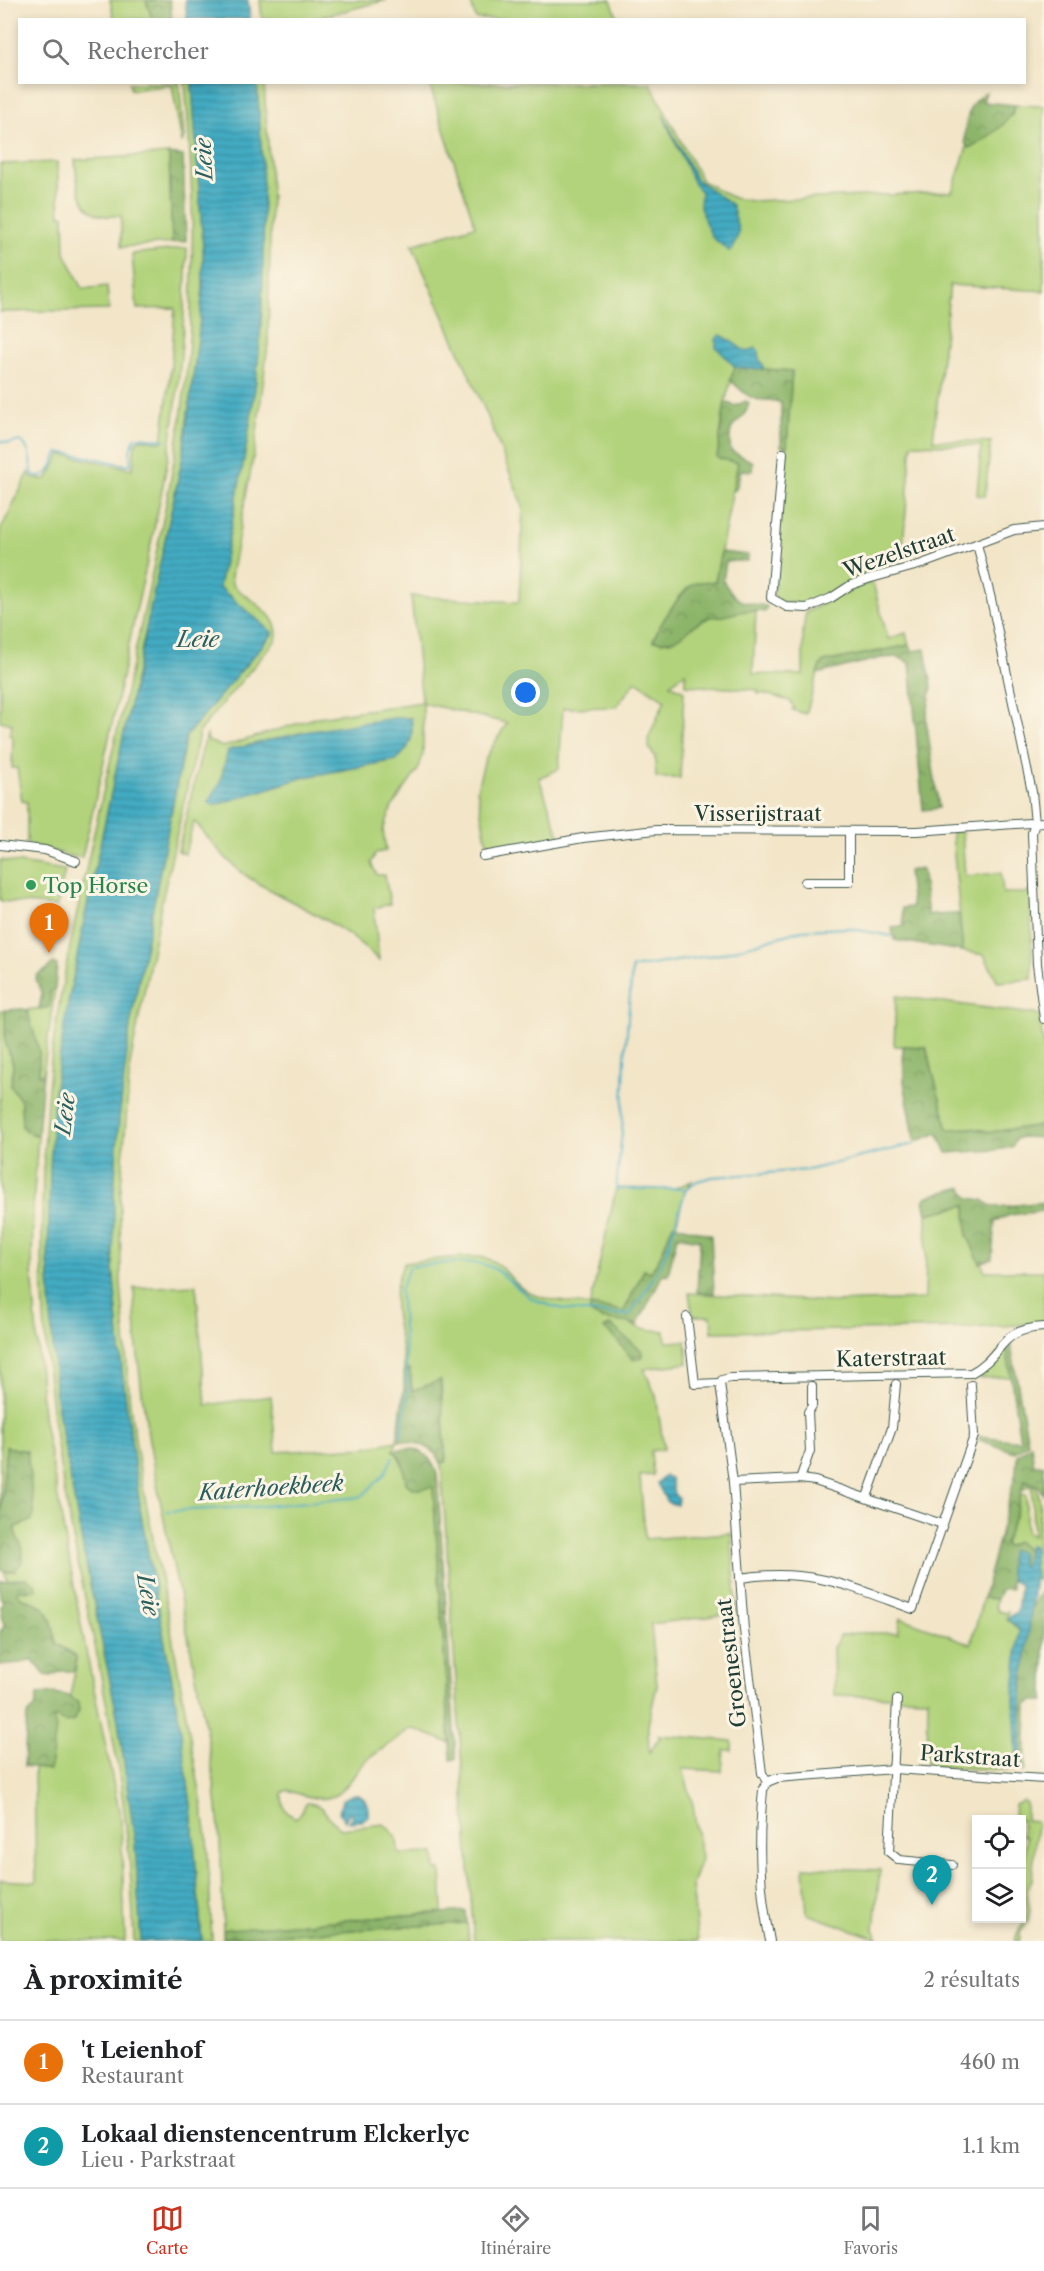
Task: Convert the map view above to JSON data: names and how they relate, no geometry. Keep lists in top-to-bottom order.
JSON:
{
  "streets": {
    "street": [
      "Wezelstraat",
      "Visserijstraat",
      "Katerstraat",
      "Groenestraat",
      "Parkstraat"
    ]
  },
  "crossings": [
    ["Katerstraat", "Groenestraat"],
    ["Groenestraat", "Parkstraat"]
  ],
  "water": ["Leie", "Katerhoekbeek"],
  "places": ["Top Horse"],
  "page": {
    "search": "Rechercher",
    "pins": ["1", "2"],
    "heading": ["À proximité", "2 résultats"],
    "list": [
      {
        "mark": "1",
        "name": "'t Leienhof",
        "note": "Restaurant",
        "value": "460 m"
      },
      {
        "mark": "2",
        "name": "Lokaal dienstencentrum Elckerlyc",
        "note": "Lieu · Parkstraat",
        "value": "1.1 km"
      }
    ],
    "nav": ["Carte", "Itinéraire", "Favoris"]
  }
}
